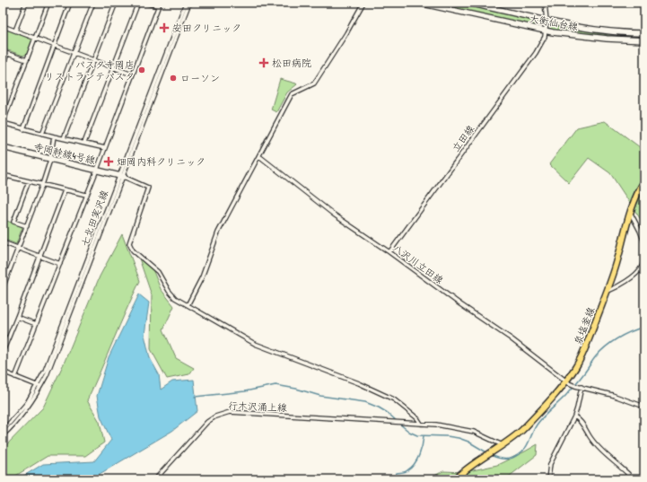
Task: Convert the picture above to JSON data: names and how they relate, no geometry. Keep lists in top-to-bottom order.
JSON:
{
  "streets": {
    "main road": ["大衡仙台線", "寺岡幹線4号線", "泉塩釜線"],
    "street": ["立田線", "八沢川立田線", "行木沢涌上線"]
  },
  "crossings": [
    ["大衡仙台線", "立田線"],
    ["立田線", "八沢川立田線"],
    ["八沢川立田線", "泉塩釜線"],
    ["泉塩釜線", "行木沢涌上線"]
  ],
  "places": {
    "health": ["安田クリニック", "松田病院", "畑岡内科クリニック"],
    "other": ["パスタ寺岡店 リストランテパスタ", "ローソン"]
  }
}
